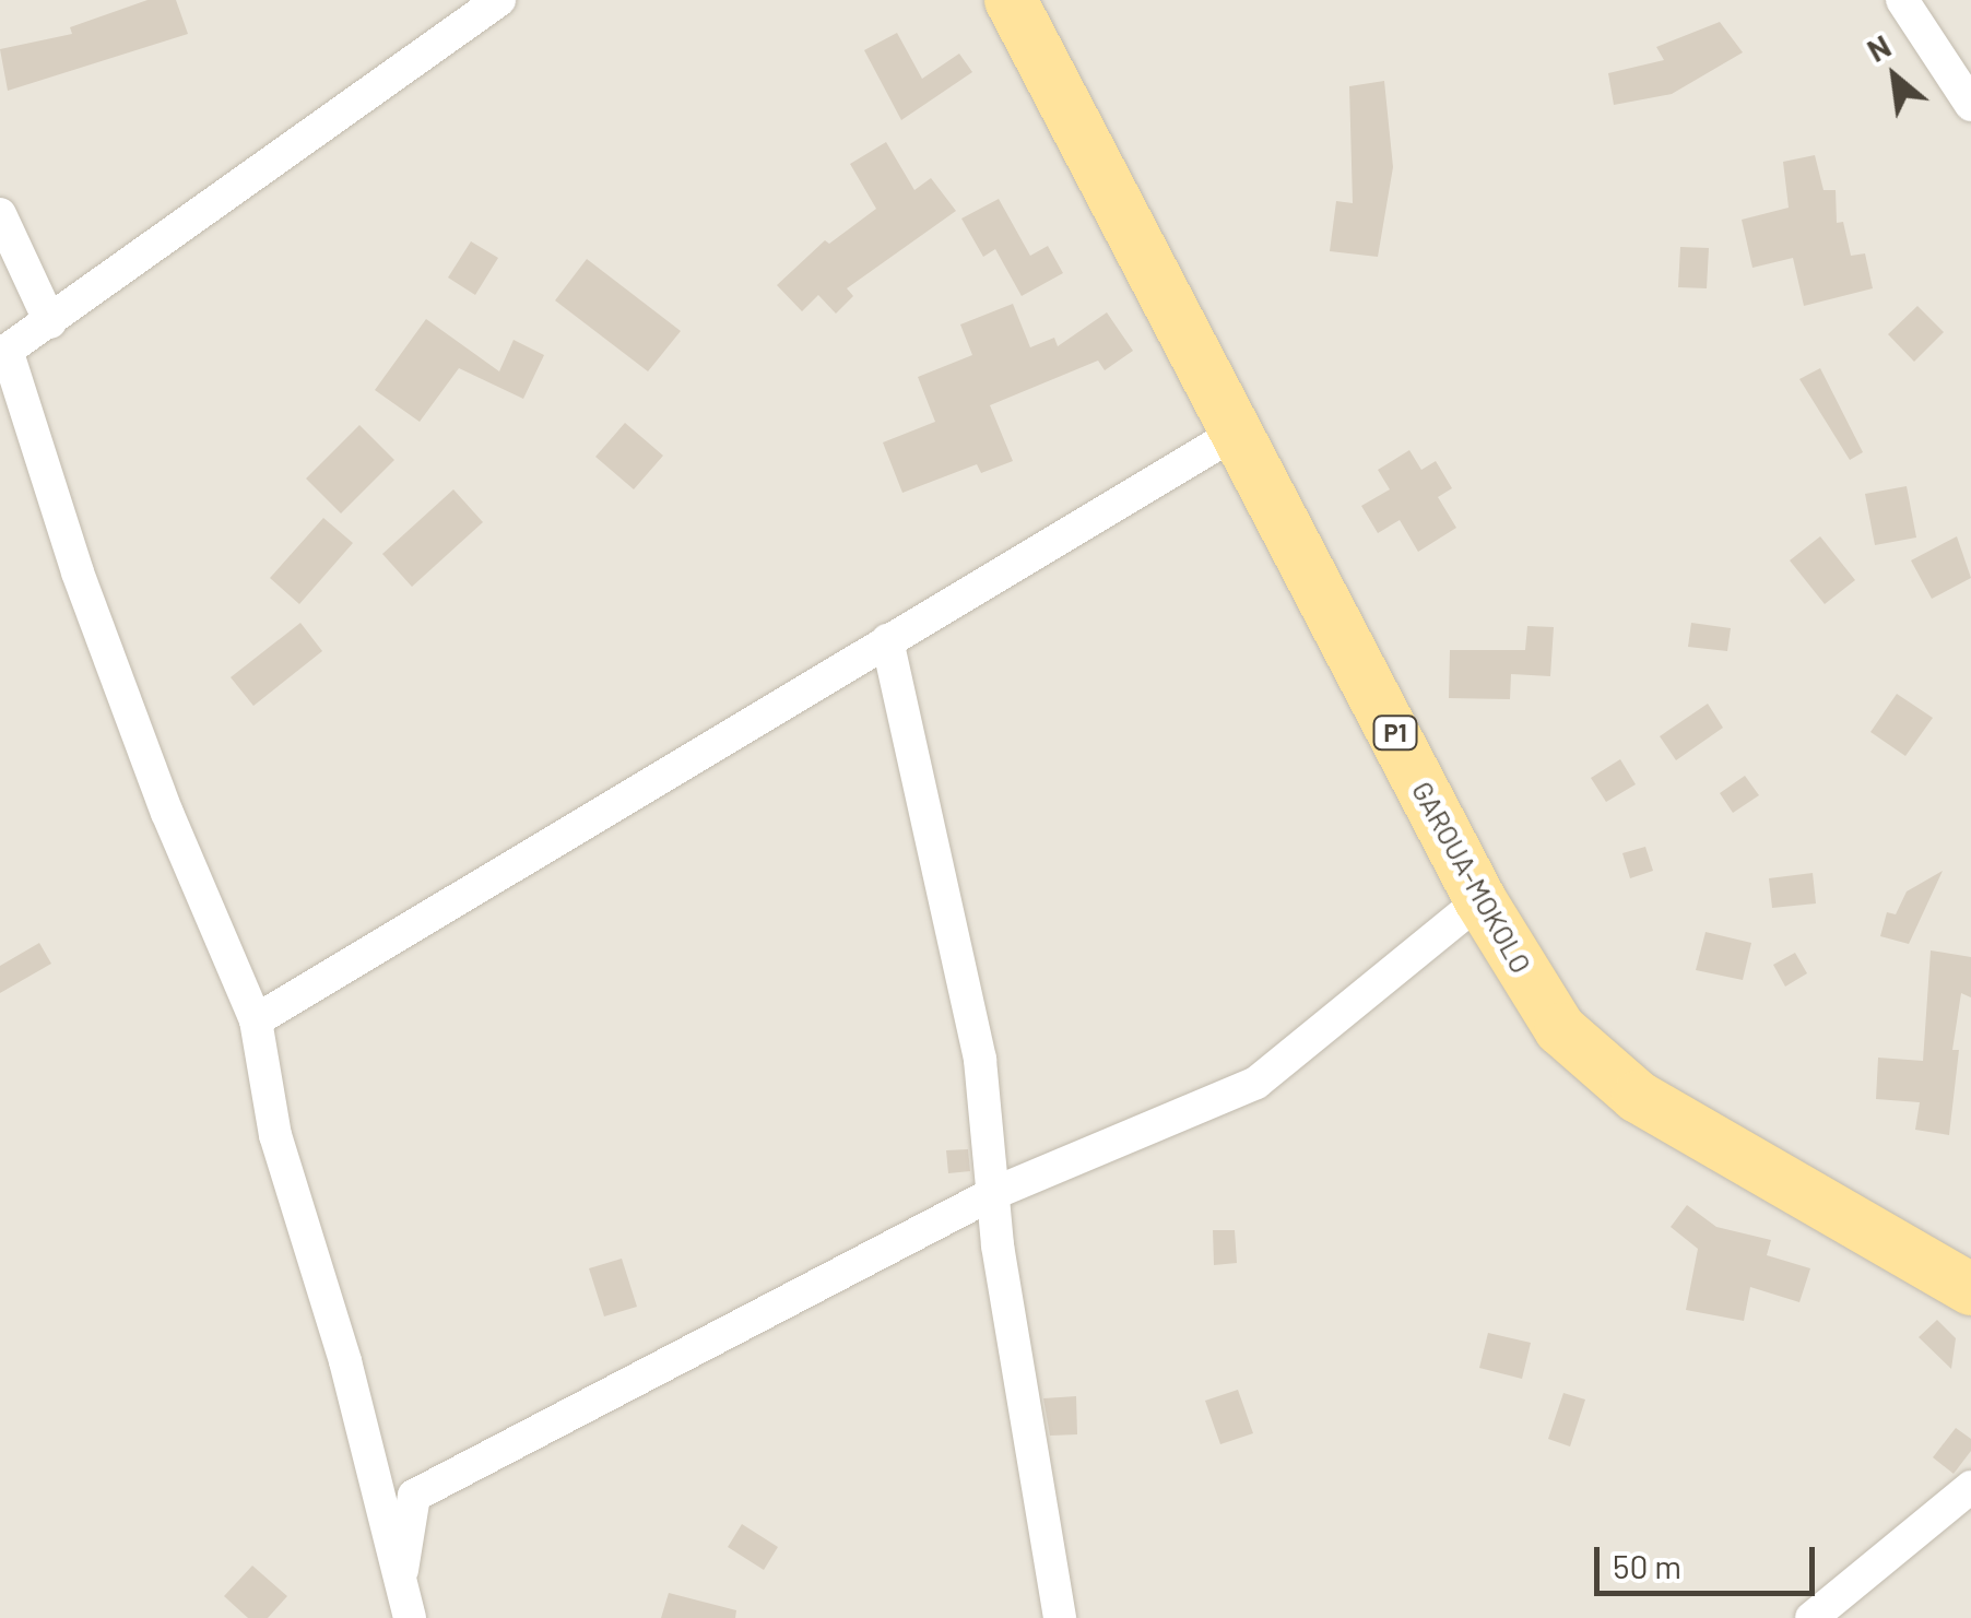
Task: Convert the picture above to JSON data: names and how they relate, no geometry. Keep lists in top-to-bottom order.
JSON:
{
  "streets": {
    "main road": ["P1", "GAROUA-MOKOLO"]
  },
  "scale_bar": "50 m",
  "north": "top left"
}
